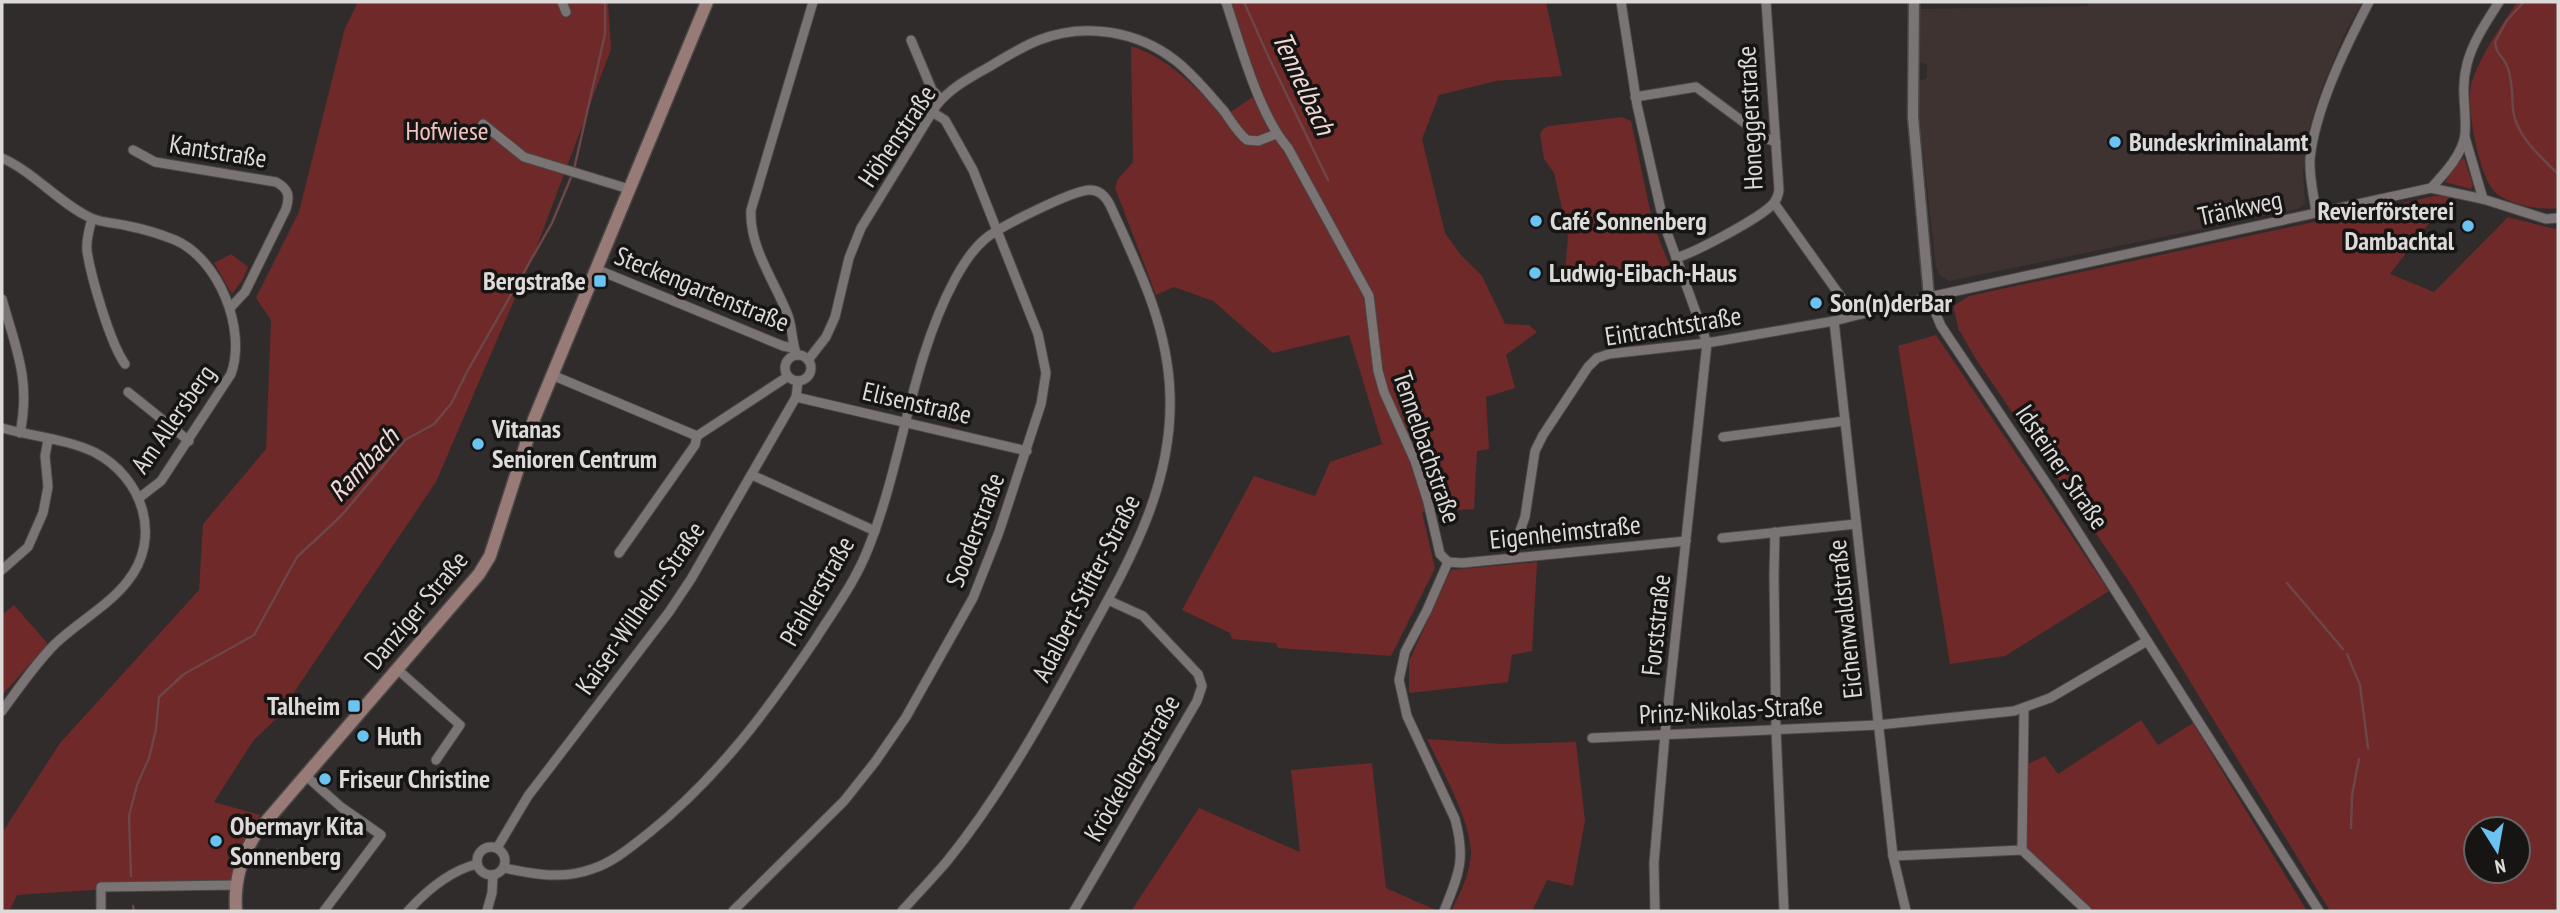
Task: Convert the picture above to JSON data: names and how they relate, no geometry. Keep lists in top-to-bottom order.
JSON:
{
  "streets": {
    "main road": ["Danziger Straße"],
    "street": [
      "Honeggerstraße",
      "Höhenstraße",
      "Kantstraße",
      "Tränkweg",
      "Steckengartenstraße",
      "Eintrachtstraße",
      "Elisenstraße",
      "Am Allersberg",
      "Tennelbachstraße",
      "Idsteiner Straße",
      "Sooderstraße",
      "Eigenheimstraße",
      "Adalbert-Stifter-Straße",
      "Pfahlerstraße",
      "Kaiser-Wilhelm-Straße",
      "Eichenwaldstraße",
      "Forststraße",
      "Prinz-Nikolas-Straße",
      "Kröckelbergstraße"
    ]
  },
  "crossings": [
    ["Höhenstraße", "Steckengartenstraße"],
    ["Höhenstraße", "Tennelbachstraße"],
    ["Höhenstraße", "Sooderstraße"],
    ["Höhenstraße", "Kaiser-Wilhelm-Straße"],
    ["Kantstraße", "Am Allersberg"],
    ["Tränkweg", "Eintrachtstraße"],
    ["Tränkweg", "Idsteiner Straße"],
    ["Steckengartenstraße", "Kaiser-Wilhelm-Straße"],
    ["Steckengartenstraße", "Danziger Straße"],
    ["Eintrachtstraße", "Idsteiner Straße"],
    ["Eintrachtstraße", "Eigenheimstraße"],
    ["Eintrachtstraße", "Eichenwaldstraße"],
    ["Eintrachtstraße", "Forststraße"],
    ["Elisenstraße", "Sooderstraße"],
    ["Elisenstraße", "Pfahlerstraße"],
    ["Elisenstraße", "Kaiser-Wilhelm-Straße"],
    ["Tennelbachstraße", "Eigenheimstraße"],
    ["Idsteiner Straße", "Prinz-Nikolas-Straße"],
    ["Sooderstraße", "Pfahlerstraße"],
    ["Eigenheimstraße", "Forststraße"],
    ["Adalbert-Stifter-Straße", "Pfahlerstraße"],
    ["Adalbert-Stifter-Straße", "Kröckelbergstraße"],
    ["Pfahlerstraße", "Kaiser-Wilhelm-Straße"],
    ["Eichenwaldstraße", "Prinz-Nikolas-Straße"],
    ["Forststraße", "Prinz-Nikolas-Straße"]
  ],
  "water": ["Tennelbach", "Rambach"],
  "parks": ["Hofwiese"],
  "places": {
    "other": [
      "Bundeskriminalamt",
      "Café Sonnenberg",
      "Revierförsterei Dambachtal",
      "Ludwig-Eibach-Haus",
      "Son(n)derBar",
      "Vitanas Senioren Centrum",
      "Huth",
      "Friseur Christine",
      "Obermayr Kita Sonnenberg"
    ],
    "transit": ["Bergstraße", "Talheim"]
  },
  "north": "bottom"
}
